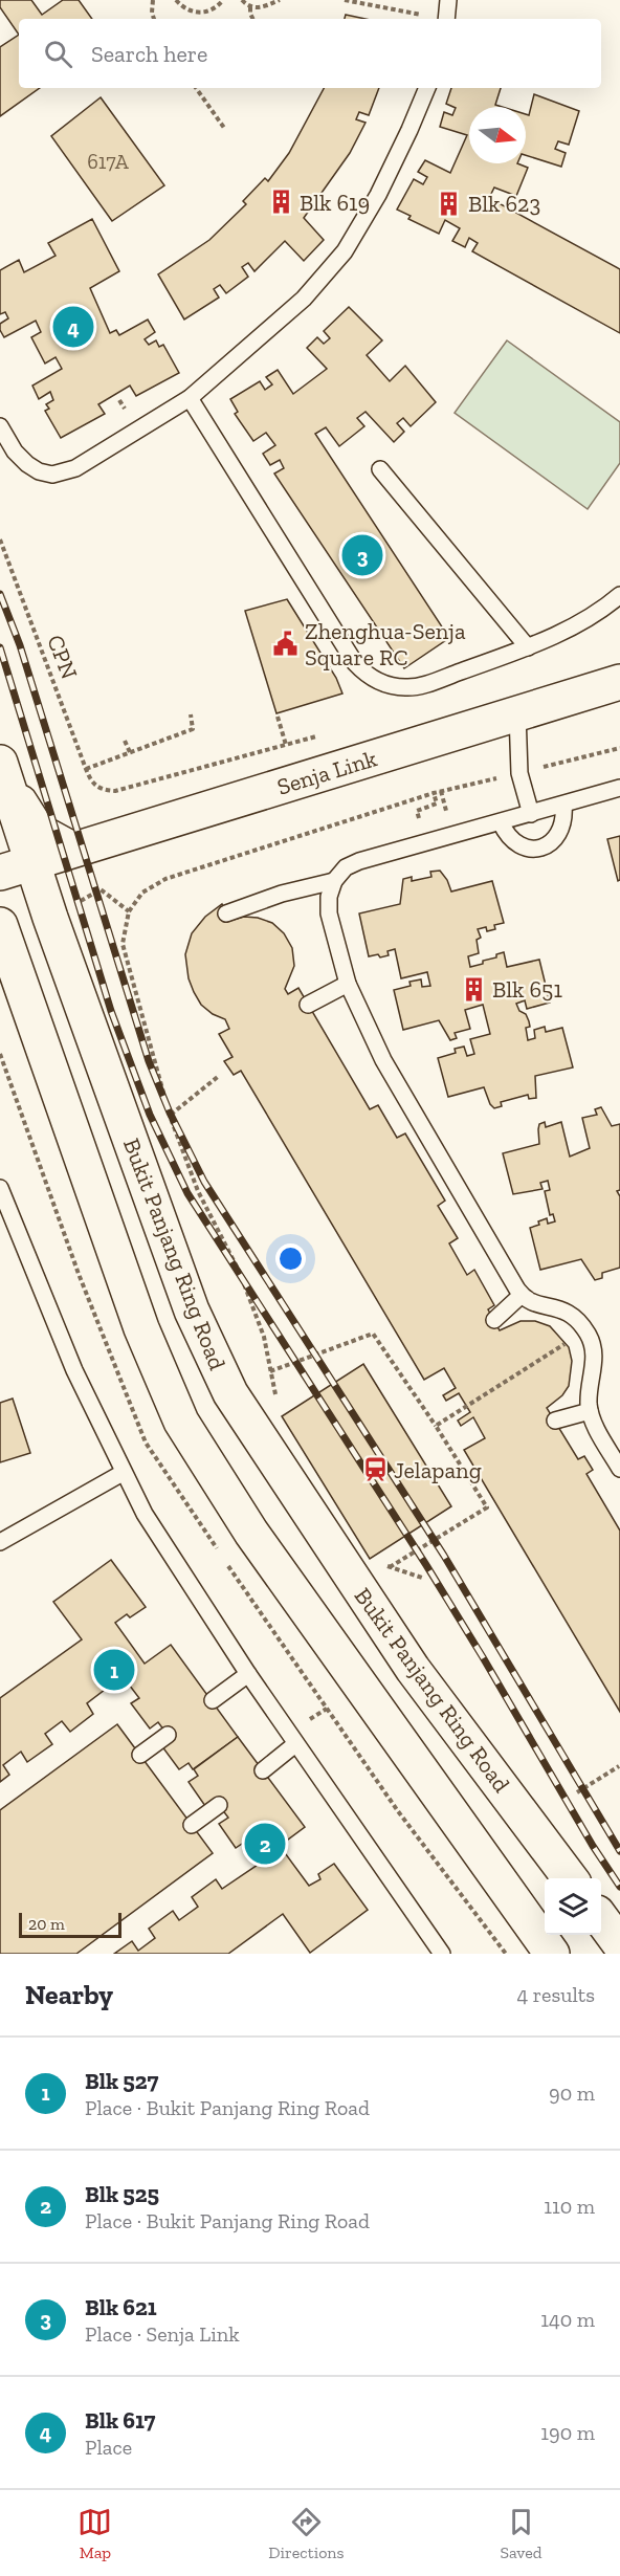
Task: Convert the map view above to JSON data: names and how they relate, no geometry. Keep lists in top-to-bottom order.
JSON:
{
  "streets": {
    "main road": ["Senja Link", "Bukit Panjang Ring Road"],
    "path": ["CPN"]
  },
  "crossings": [
    ["Senja Link", "Bukit Panjang Ring Road"]
  ],
  "places": {
    "building": ["Blk 619", "Blk 623", "Blk 651"],
    "public building": ["Zhenghua-Senja Square RC"],
    "station": ["Jelapang"]
  },
  "house_numbers": ["617A"],
  "scale_bar": "20 m",
  "north": "right",
  "page": {
    "search": "Search here",
    "pins": [
      "4",
      "3",
      "1",
      "2"
    ],
    "scale": "20 m",
    "heading": ["Nearby", "4 results"],
    "list": [
      {
        "mark": "1",
        "name": "Blk 527",
        "note": "Place · Bukit Panjang Ring Road",
        "value": "90 m"
      },
      {
        "mark": "2",
        "name": "Blk 525",
        "note": "Place · Bukit Panjang Ring Road",
        "value": "110 m"
      },
      {
        "mark": "3",
        "name": "Blk 621",
        "note": "Place · Senja Link",
        "value": "140 m"
      },
      {
        "mark": "4",
        "name": "Blk 617",
        "note": "Place",
        "value": "190 m"
      }
    ],
    "nav": ["Map", "Directions", "Saved"]
  }
}
